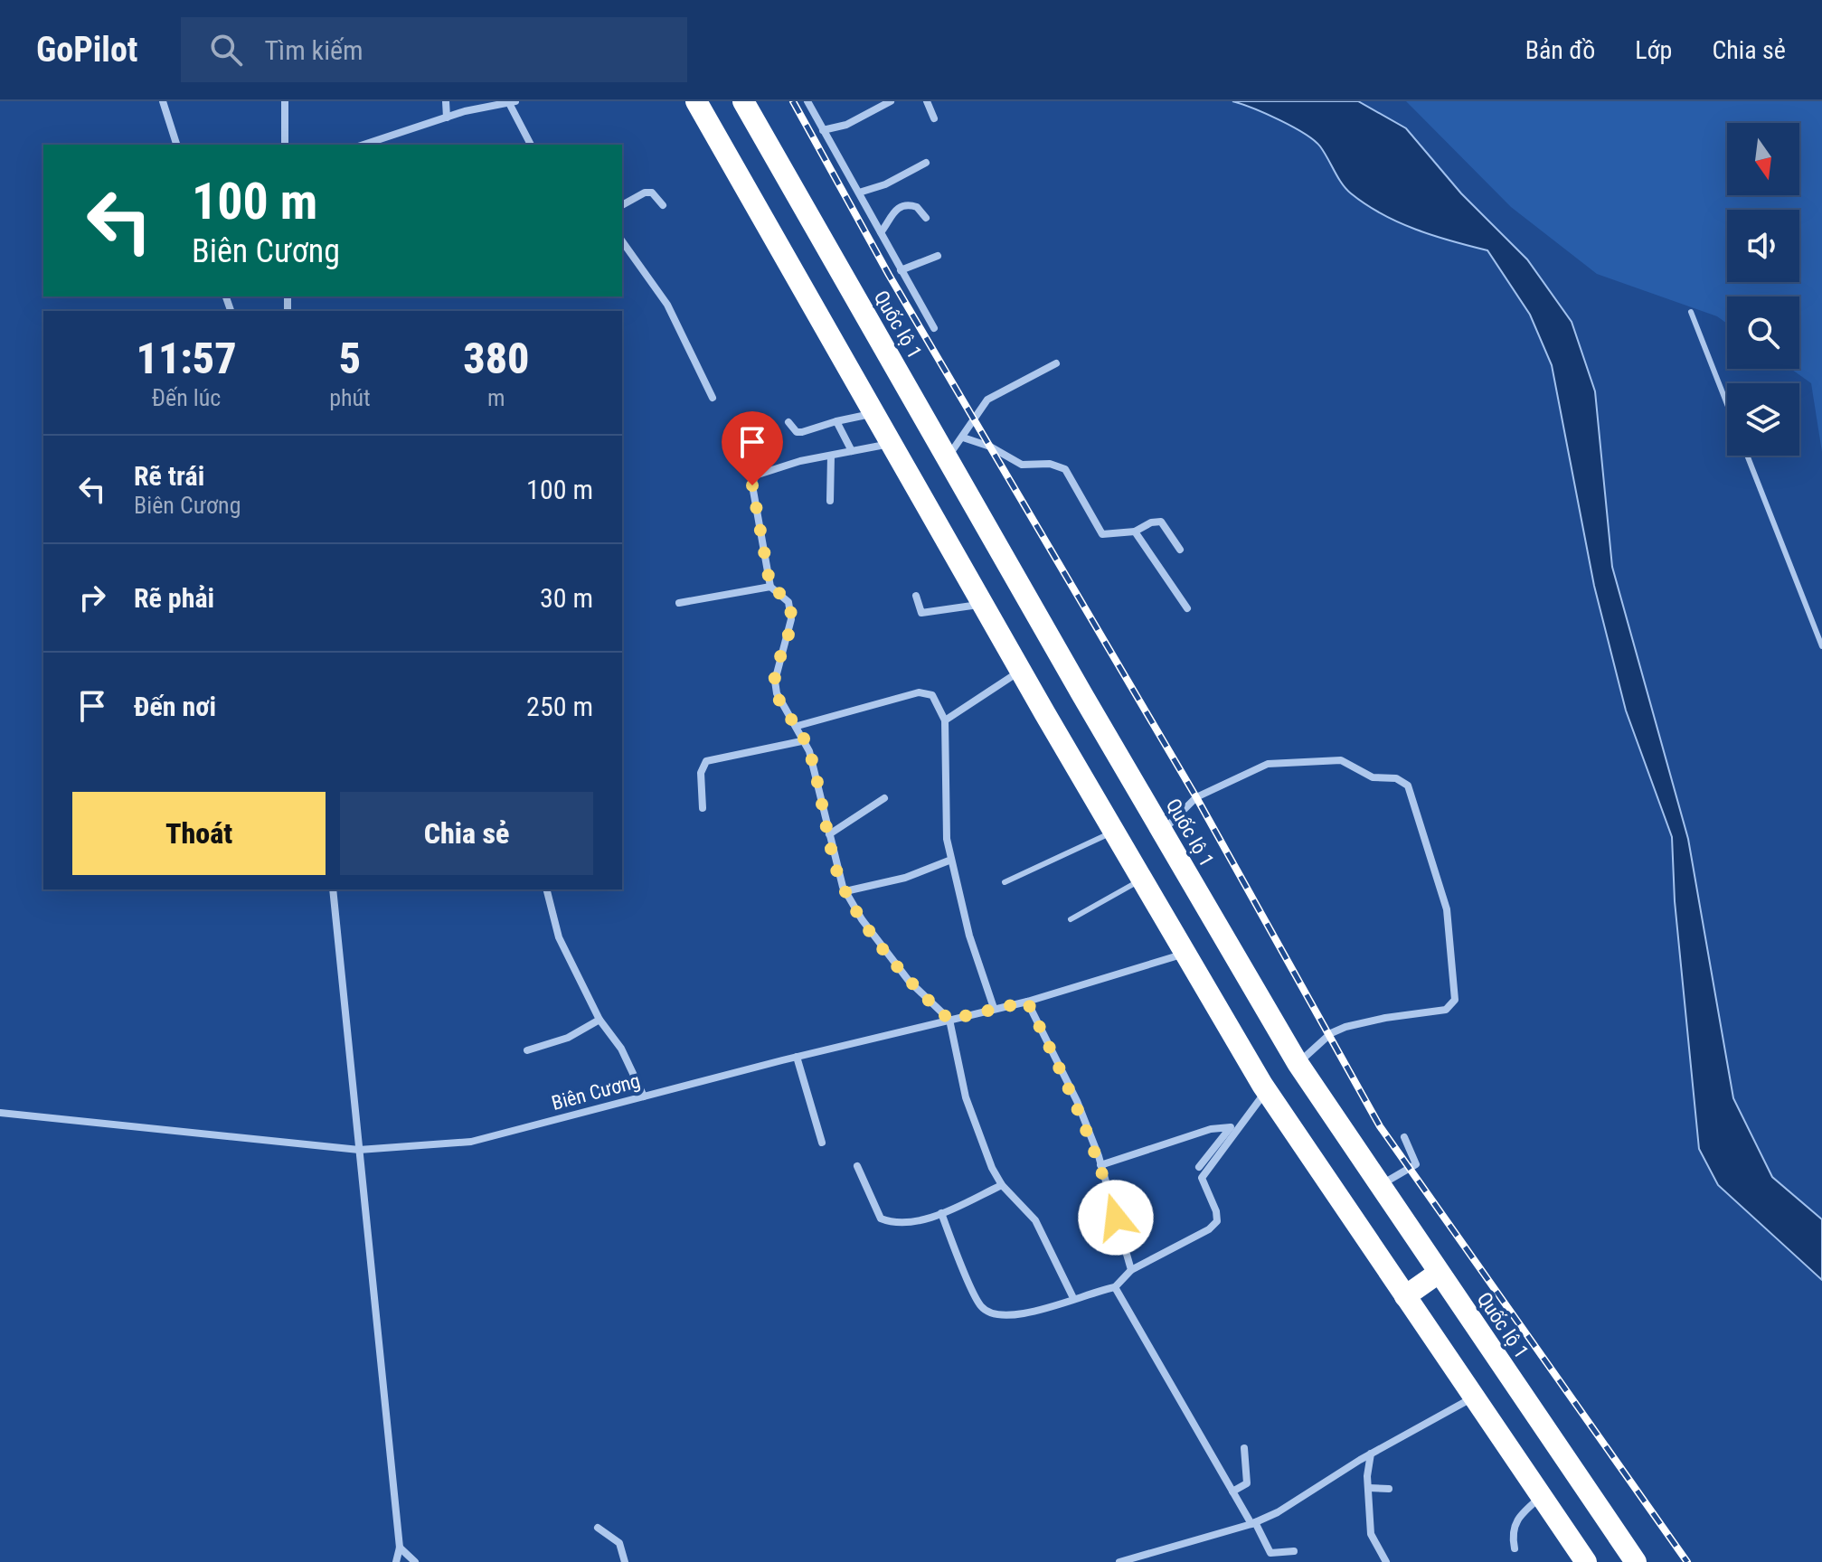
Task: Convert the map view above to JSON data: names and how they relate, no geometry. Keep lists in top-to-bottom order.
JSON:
{
  "streets": {
    "highway": ["Quốc lộ 1"],
    "street": ["Biên Cương"]
  },
  "north": "bottom",
  "page": {
    "header": "GoPilot",
    "search": "Tìm kiếm",
    "nav": ["Bản đồ", "Lớp", "Chia sẻ"],
    "turn": ["100 m", "Biên Cương"],
    "eta": [
      "11:57",
      "Đến lúc",
      "5",
      "phút",
      "380",
      "m"
    ],
    "list": [
      {
        "name": "Rẽ trái",
        "note": "Biên Cương",
        "value": "100 m"
      },
      {
        "name": "Rẽ phải",
        "value": "30 m"
      },
      {
        "name": "Đến nơi",
        "value": "250 m"
      }
    ],
    "buttons": ["Thoát", "Chia sẻ"]
  }
}
